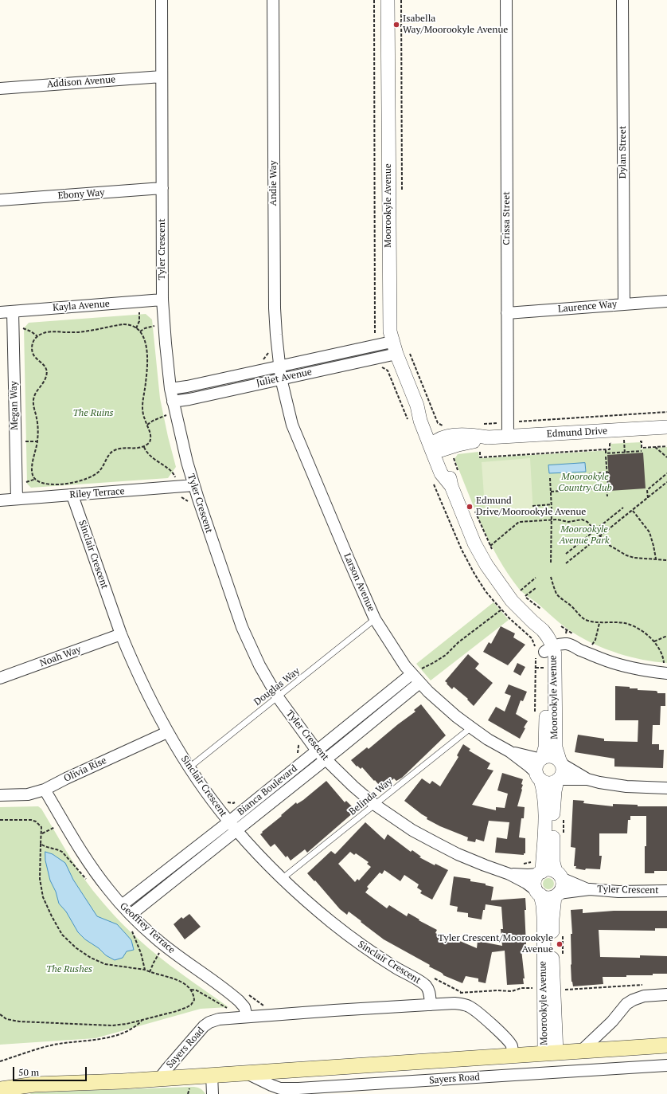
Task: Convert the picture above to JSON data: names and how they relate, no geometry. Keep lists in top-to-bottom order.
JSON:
{
  "streets": {
    "main road": ["Sayers Road"],
    "street": [
      "Addison Avenue",
      "Dylan Street",
      "Andie Way",
      "Ebony Way",
      "Moorookyle Avenue",
      "Crissa Street",
      "Tyler Crescent",
      "Kayla Avenue",
      "Laurence Way",
      "Juliet Avenue",
      "Megan Way",
      "Edmund Drive",
      "Riley Terrace",
      "Sinclair Crescent",
      "Larson Avenue",
      "Noah Way",
      "Olivia Rise",
      "Bianca Boulevard",
      "Geoffrey Terrace"
    ],
    "lane": ["Douglas Way", "Belinda Way"]
  },
  "crossings": [
    ["Addison Avenue", "Tyler Crescent"],
    ["Dylan Street", "Laurence Way"],
    ["Andie Way", "Juliet Avenue"],
    ["Andie Way", "Larson Avenue"],
    ["Ebony Way", "Tyler Crescent"],
    ["Moorookyle Avenue", "Tyler Crescent"],
    ["Moorookyle Avenue", "Juliet Avenue"],
    ["Moorookyle Avenue", "Edmund Drive"],
    ["Moorookyle Avenue", "Larson Avenue"],
    ["Moorookyle Avenue", "Sayers Road"],
    ["Crissa Street", "Laurence Way"],
    ["Crissa Street", "Edmund Drive"],
    ["Tyler Crescent", "Kayla Avenue"],
    ["Tyler Crescent", "Juliet Avenue"],
    ["Tyler Crescent", "Riley Terrace"],
    ["Tyler Crescent", "Douglas Way"],
    ["Tyler Crescent", "Bianca Boulevard"],
    ["Tyler Crescent", "Belinda Way"],
    ["Kayla Avenue", "Megan Way"],
    ["Juliet Avenue", "Larson Avenue"],
    ["Megan Way", "Riley Terrace"],
    ["Riley Terrace", "Sinclair Crescent"],
    ["Sinclair Crescent", "Noah Way"],
    ["Sinclair Crescent", "Douglas Way"],
    ["Sinclair Crescent", "Olivia Rise"],
    ["Sinclair Crescent", "Bianca Boulevard"],
    ["Sinclair Crescent", "Belinda Way"],
    ["Sinclair Crescent", "Sayers Road"],
    ["Larson Avenue", "Douglas Way"],
    ["Larson Avenue", "Bianca Boulevard"],
    ["Larson Avenue", "Belinda Way"],
    ["Olivia Rise", "Geoffrey Terrace"],
    ["Bianca Boulevard", "Geoffrey Terrace"],
    ["Geoffrey Terrace", "Sayers Road"]
  ],
  "parks": [
    "The Ruins",
    "Moorookyle Country Club",
    "Moorookyle Avenue Park",
    "The Rushes"
  ],
  "places": ["Isabella Way/Moorookyle Avenue", "Edmund Drive/Moorookyle Avenue", "Tyler Crescent/Moorookyle Avenue"],
  "scale_bar": "50 m"
}
